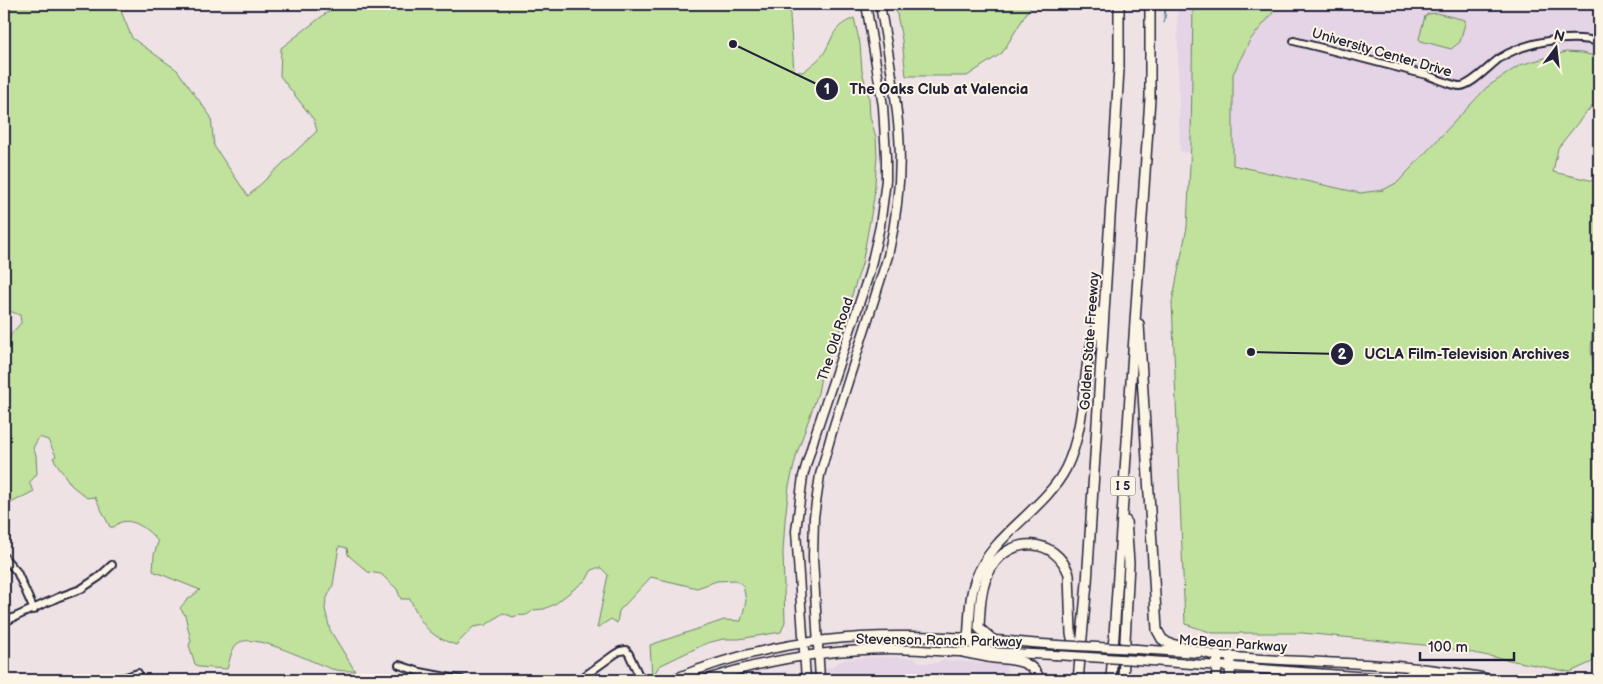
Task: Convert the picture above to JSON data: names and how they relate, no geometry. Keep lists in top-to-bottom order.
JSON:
{
  "streets": {
    "highway": ["Golden State Freeway", "I 5"],
    "main road": ["The Old Road", "Stevenson Ranch Parkway", "McBean Parkway"],
    "street": ["University Center Drive"]
  },
  "crossings": [
    ["The Old Road", "Stevenson Ranch Parkway"],
    ["Stevenson Ranch Parkway", "McBean Parkway"]
  ],
  "places": ["The Oaks Club at Valencia", "UCLA Film-Television Archives"],
  "scale_bar": "100 m",
  "north": "top"
}
